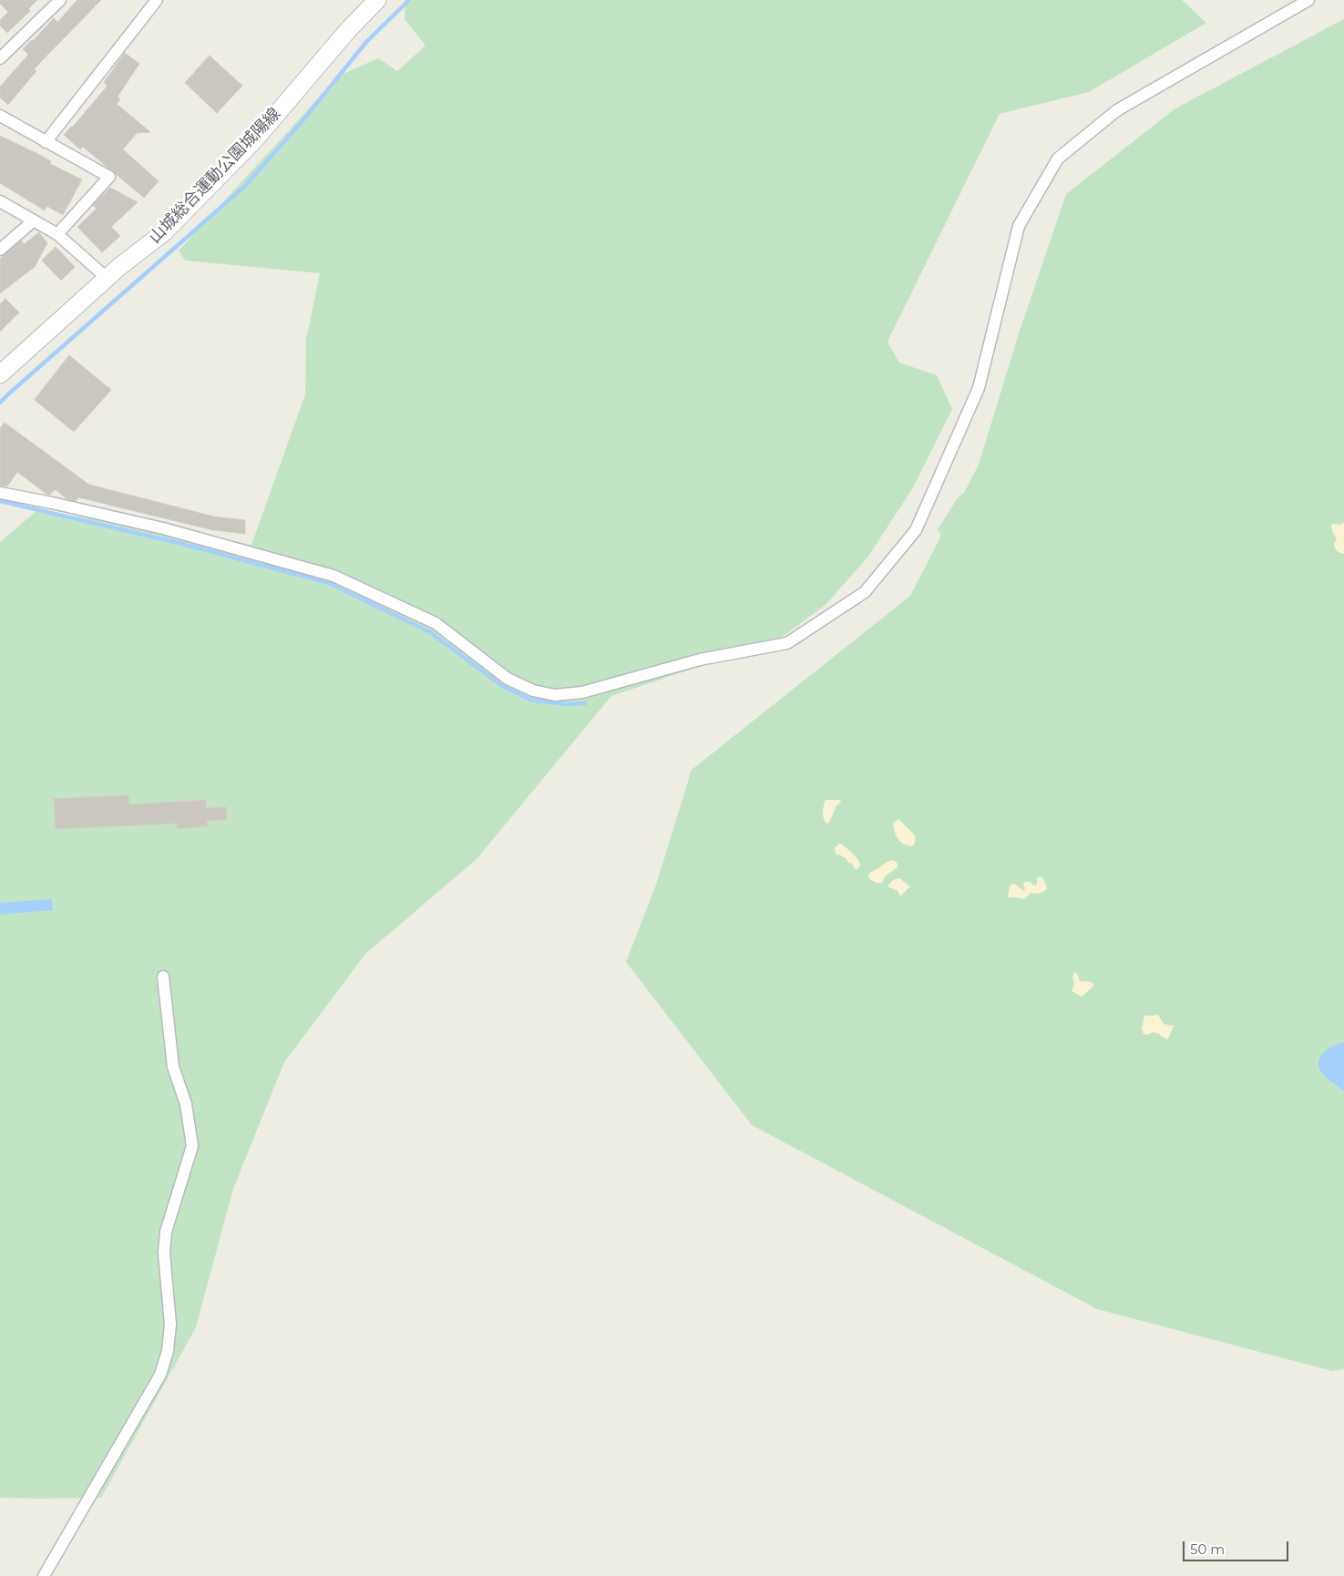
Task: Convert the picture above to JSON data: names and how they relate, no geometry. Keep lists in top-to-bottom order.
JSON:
{
  "streets": {
    "main road": ["山城総合運動公園城陽線"]
  },
  "scale_bar": "50 m"
}
